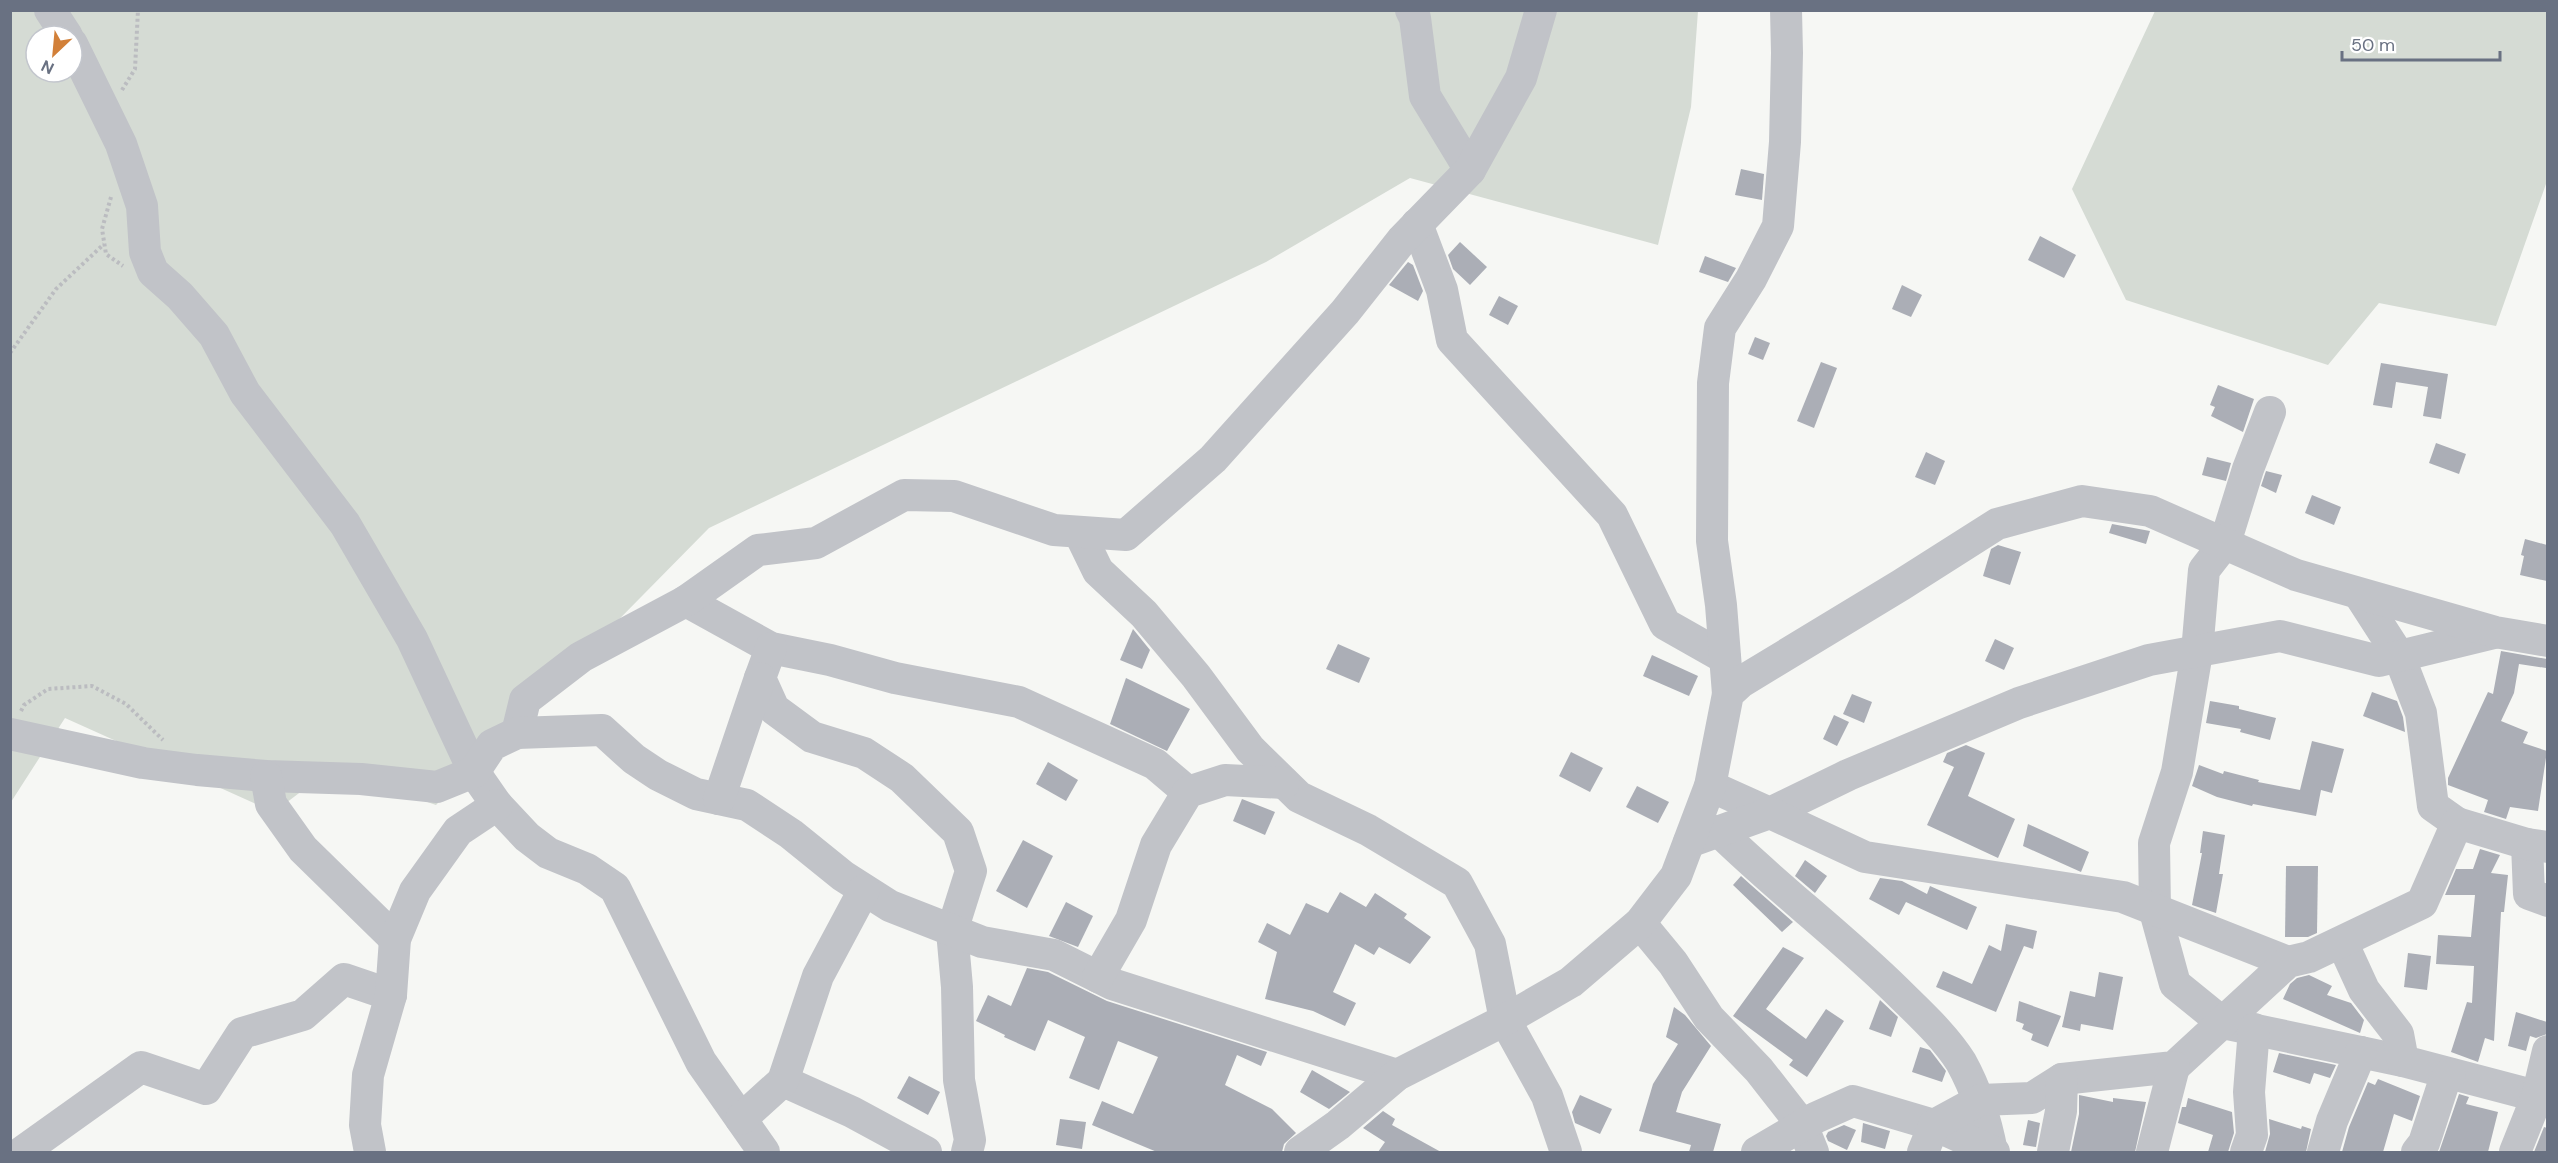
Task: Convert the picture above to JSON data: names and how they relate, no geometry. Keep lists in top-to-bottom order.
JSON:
{
  "scale_bar": "50 m",
  "north": "bottom left"
}
